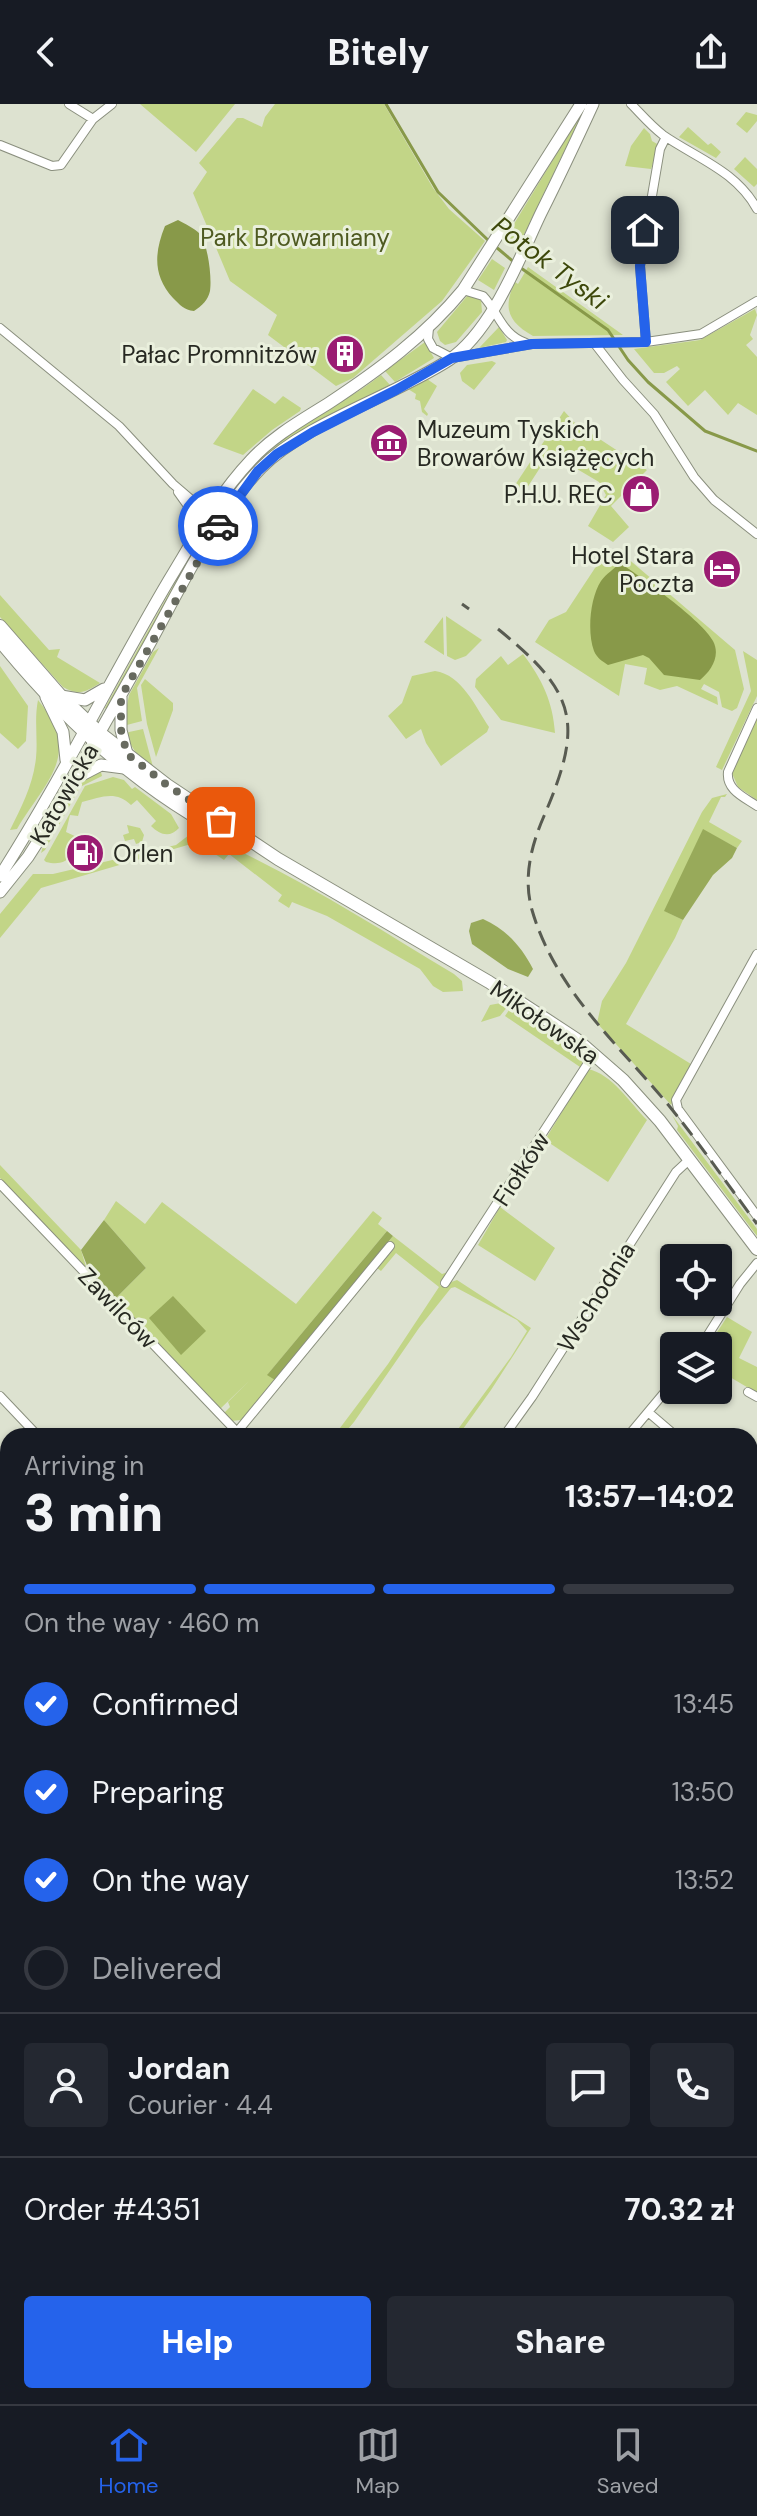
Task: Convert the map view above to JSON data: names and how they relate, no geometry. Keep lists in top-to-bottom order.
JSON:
{
  "streets": {
    "main road": ["Katowicka", "Mikołowska"],
    "street": ["Fiołków", "Wschodnia", "Zawilców"]
  },
  "crossings": [
    ["Katowicka", "Mikołowska"],
    ["Mikołowska", "Fiołków"],
    ["Mikołowska", "Wschodnia"]
  ],
  "water": ["Potok Tyski"],
  "parks": ["Park Browarniany"],
  "places": {
    "building": ["Pałac Promnitzów"],
    "museum": ["Muzeum Tyskich Browarów Książęcych"],
    "shop": ["P.H.U. REC"],
    "hotel": ["Hotel Stara Poczta"],
    "fuel station": ["Orlen"]
  },
  "page": {
    "header": "Bitely",
    "heading": ["3 min", "Arriving in", "13:57–14:02"],
    "panel": [
      "Jordan",
      "Courier · 4.4",
      "Order #4351",
      "70.32 zł"
    ],
    "bar": "On the way · 460 m",
    "list": [
      ["Confirmed", "13:45"],
      ["Preparing", "13:50"],
      ["On the way", "13:52"],
      "Delivered"
    ],
    "buttons": ["Help", "Share"],
    "tabs": ["Home", "Map", "Saved"]
  }
}
